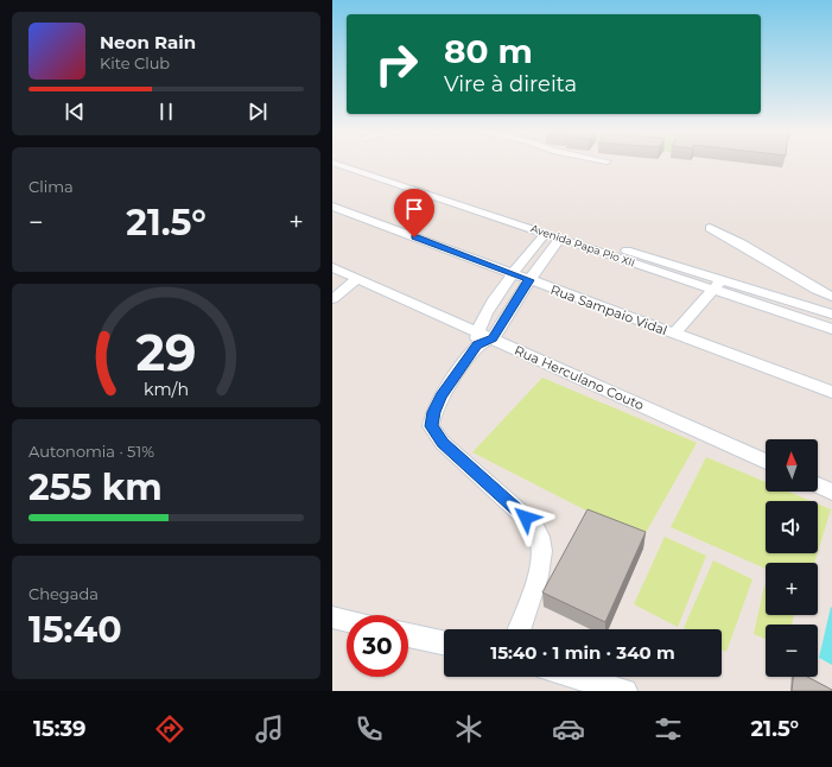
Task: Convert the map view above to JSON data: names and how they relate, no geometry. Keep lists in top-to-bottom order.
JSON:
{
  "streets": {
    "street": ["Avenida Papa Pio XII", "Rua Sampaio Vidal", "Rua Herculano Couto"]
  },
  "north": "top",
  "page": {
    "turn": ["80 m", "Vire à direita"],
    "song": ["Neon Rain", "Kite Club"],
    "tile": [
      "Clima",
      ["Autonomia · 51%", "255 km"],
      ["Chegada", "15:40"]
    ],
    "heat": ["−", "21.5°", "+"],
    "map_buttons": ["+", "−"],
    "limit": "30",
    "trip": "15:40 · 1 min · 340 m",
    "tabs": ["15:39", "21.5°"],
    "gauge": ["29", "km/h"]
  }
}
